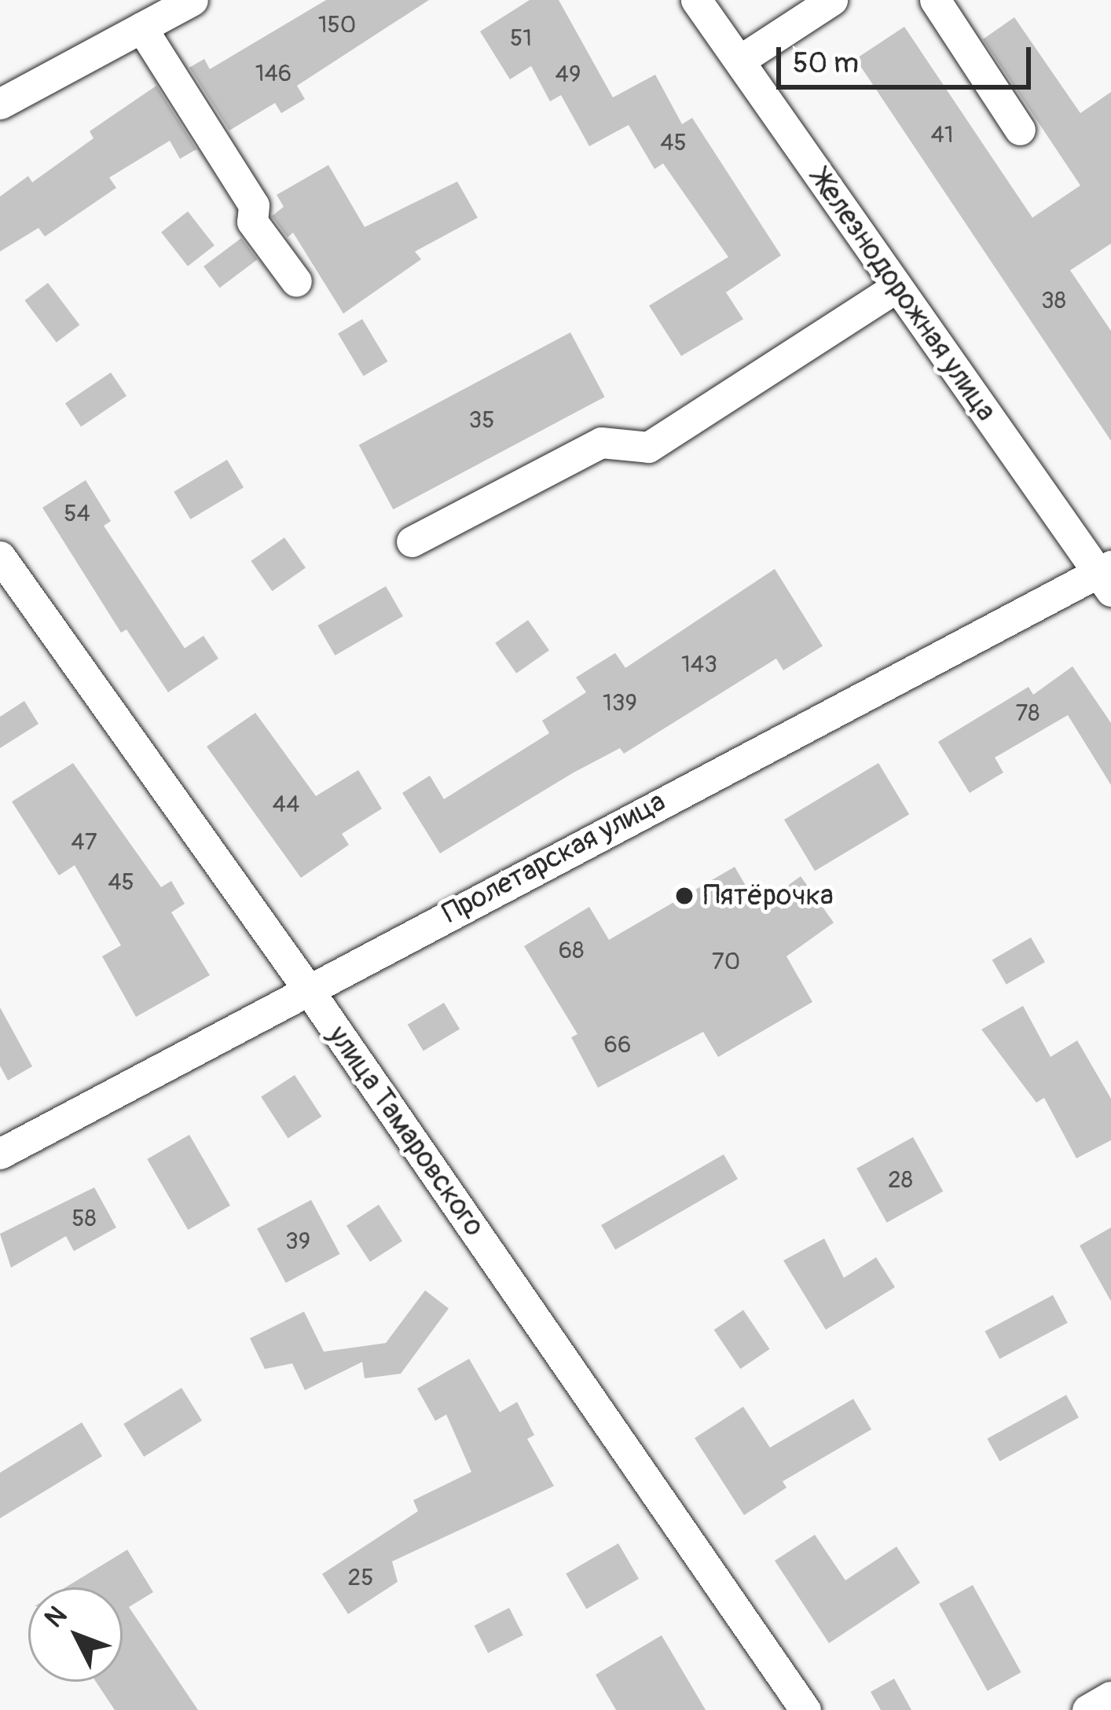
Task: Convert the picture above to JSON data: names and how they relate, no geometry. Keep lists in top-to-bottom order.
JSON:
{
  "streets": {
    "street": ["Железнодорожная улица", "Пролетарская улица", "улица Тамаровского"]
  },
  "crossings": [
    ["Железнодорожная улица", "Пролетарская улица"],
    ["Пролетарская улица", "улица Тамаровского"]
  ],
  "places": ["Пятёрочка"],
  "house_numbers": [
    "150",
    "51",
    "146",
    "49",
    "41",
    "45",
    "38",
    "35",
    "54",
    "143",
    "139",
    "78",
    "44",
    "47",
    "45",
    "68",
    "70",
    "66",
    "28",
    "58",
    "39",
    "25"
  ],
  "scale_bar": "50 m",
  "north": "top left"
}
